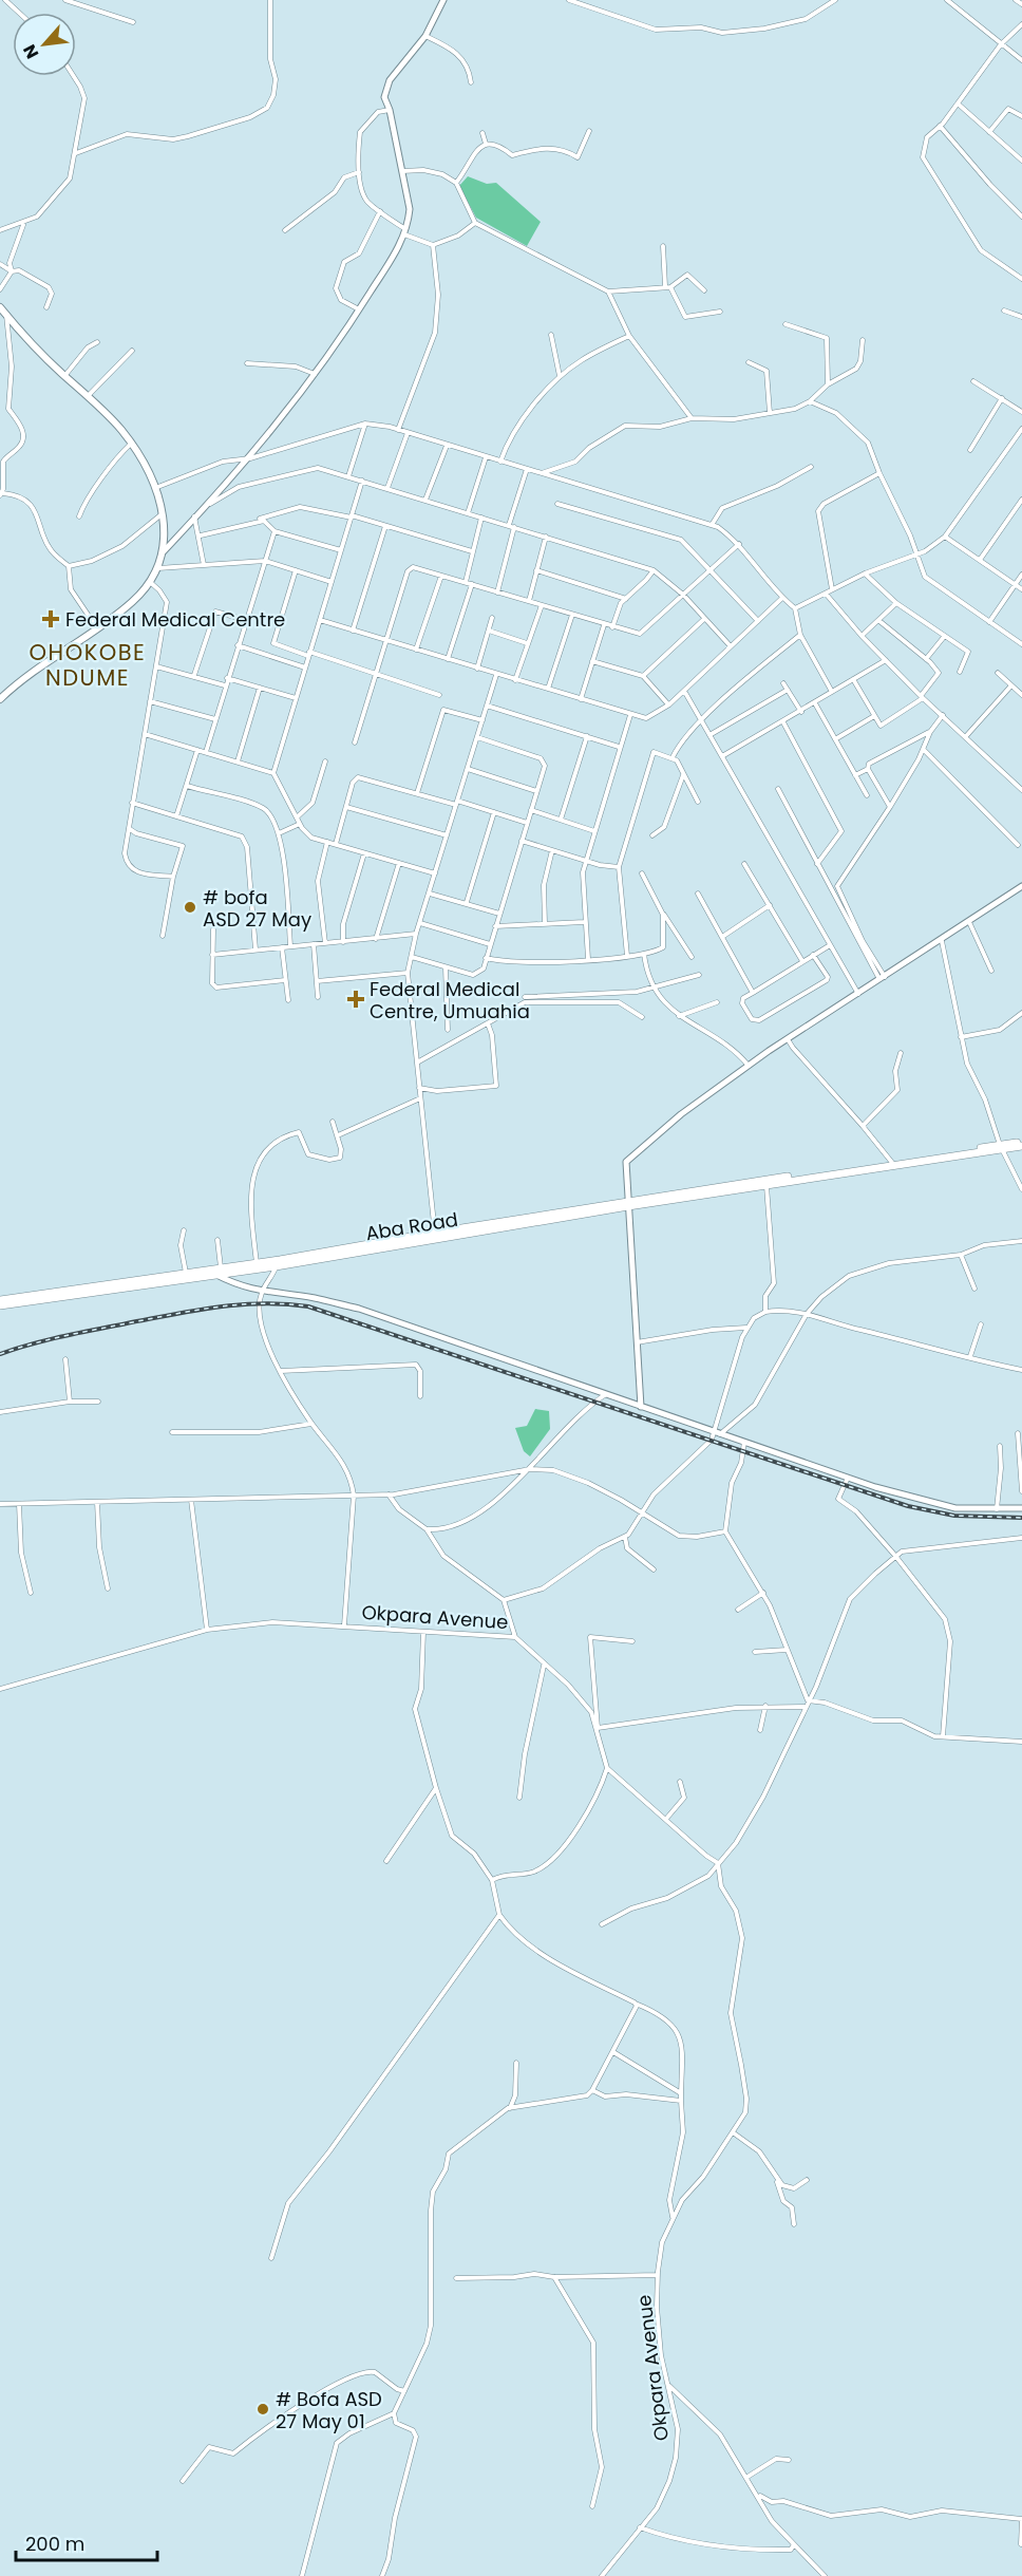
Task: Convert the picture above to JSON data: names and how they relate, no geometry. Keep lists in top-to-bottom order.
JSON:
{
  "streets": {
    "main road": ["Aba Road"],
    "street": ["Okpara Avenue"]
  },
  "districts": ["OHOKOBE NDUME"],
  "places": {
    "health": ["Federal Medical Centre", "Federal Medical Centre, Umuahia"],
    "other": ["# bofa ASD 27 May", "# Bofa ASD 27 May 01"]
  },
  "scale_bar": "200 m",
  "north": "bottom left"
}
